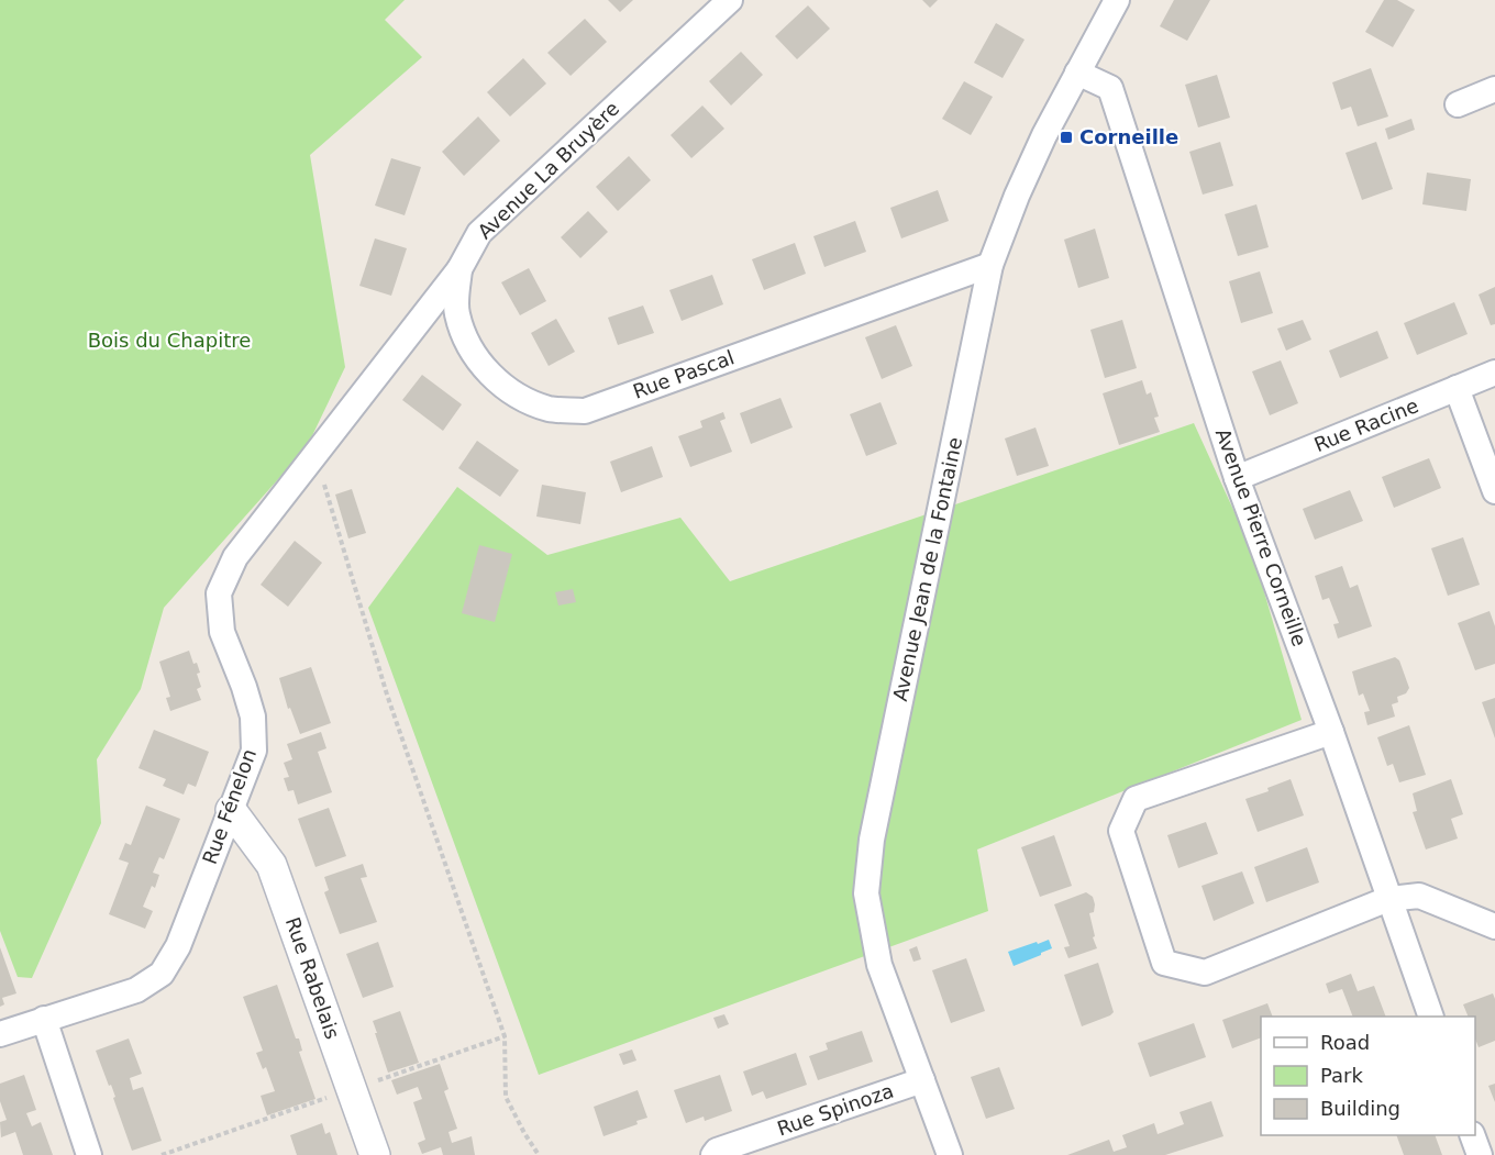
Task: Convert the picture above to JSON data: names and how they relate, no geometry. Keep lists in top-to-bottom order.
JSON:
{
  "streets": {
    "street": [
      "Avenue La Bruyère",
      "Rue Pascal",
      "Rue Racine",
      "Avenue Pierre Corneille",
      "Avenue Jean de la Fontaine",
      "Rue Fénelon",
      "Rue Rabelais",
      "Rue Spinoza"
    ]
  },
  "crossings": [
    ["Avenue La Bruyère", "Rue Pascal"],
    ["Avenue La Bruyère", "Rue Fénelon"],
    ["Rue Pascal", "Avenue Jean de la Fontaine"],
    ["Rue Racine", "Avenue Pierre Corneille"],
    ["Avenue Pierre Corneille", "Avenue Jean de la Fontaine"],
    ["Avenue Jean de la Fontaine", "Rue Spinoza"],
    ["Rue Fénelon", "Rue Rabelais"]
  ],
  "parks": ["Bois du Chapitre"],
  "places": {
    "transit": ["Corneille"]
  },
  "legend": ["Road", "Park", "Building"]
}
